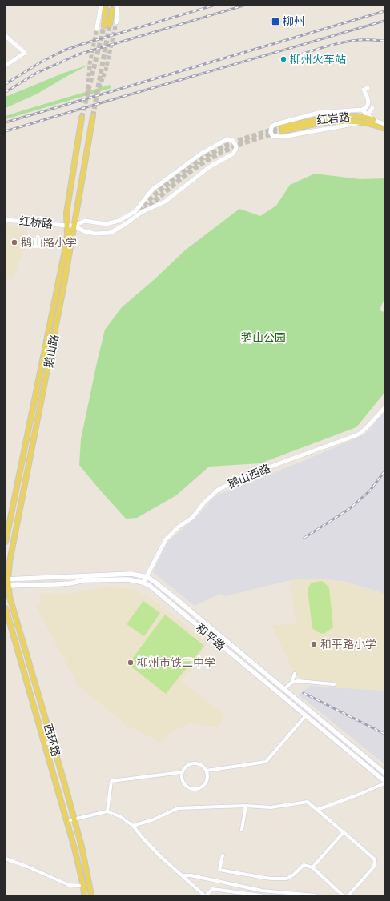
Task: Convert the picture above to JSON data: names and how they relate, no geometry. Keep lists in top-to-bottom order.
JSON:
{
  "streets": {
    "main road": [
      "红岩路",
      "鹅山路",
      "和平路",
      "西环路"
    ],
    "street": ["红桥路", "鹅山西路"]
  },
  "crossings": [
    ["红桥路", "鹅山路"],
    ["鹅山路", "和平路"],
    ["鹅山路", "西环路"],
    ["鹅山西路", "和平路"],
    ["和平路", "西环路"]
  ],
  "parks": ["鹅山公园"],
  "places": {
    "transit": ["柳州"],
    "other": [
      "柳州火车站",
      "鹅山路小学",
      "和平路小学",
      "柳州市铁二中学"
    ]
  }
}
